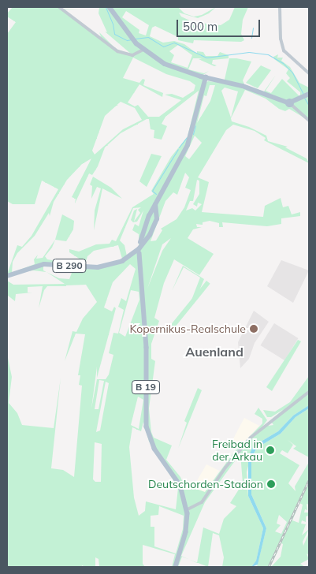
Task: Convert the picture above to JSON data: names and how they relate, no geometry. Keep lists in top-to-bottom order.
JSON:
{
  "streets": {
    "main road": ["B 290", "B 19"]
  },
  "districts": ["Auenland"],
  "places": ["Kopernikus-Realschule", "Freibad in der Arkau", "Deutschorden-Stadion"],
  "scale_bar": "500 m"
}
